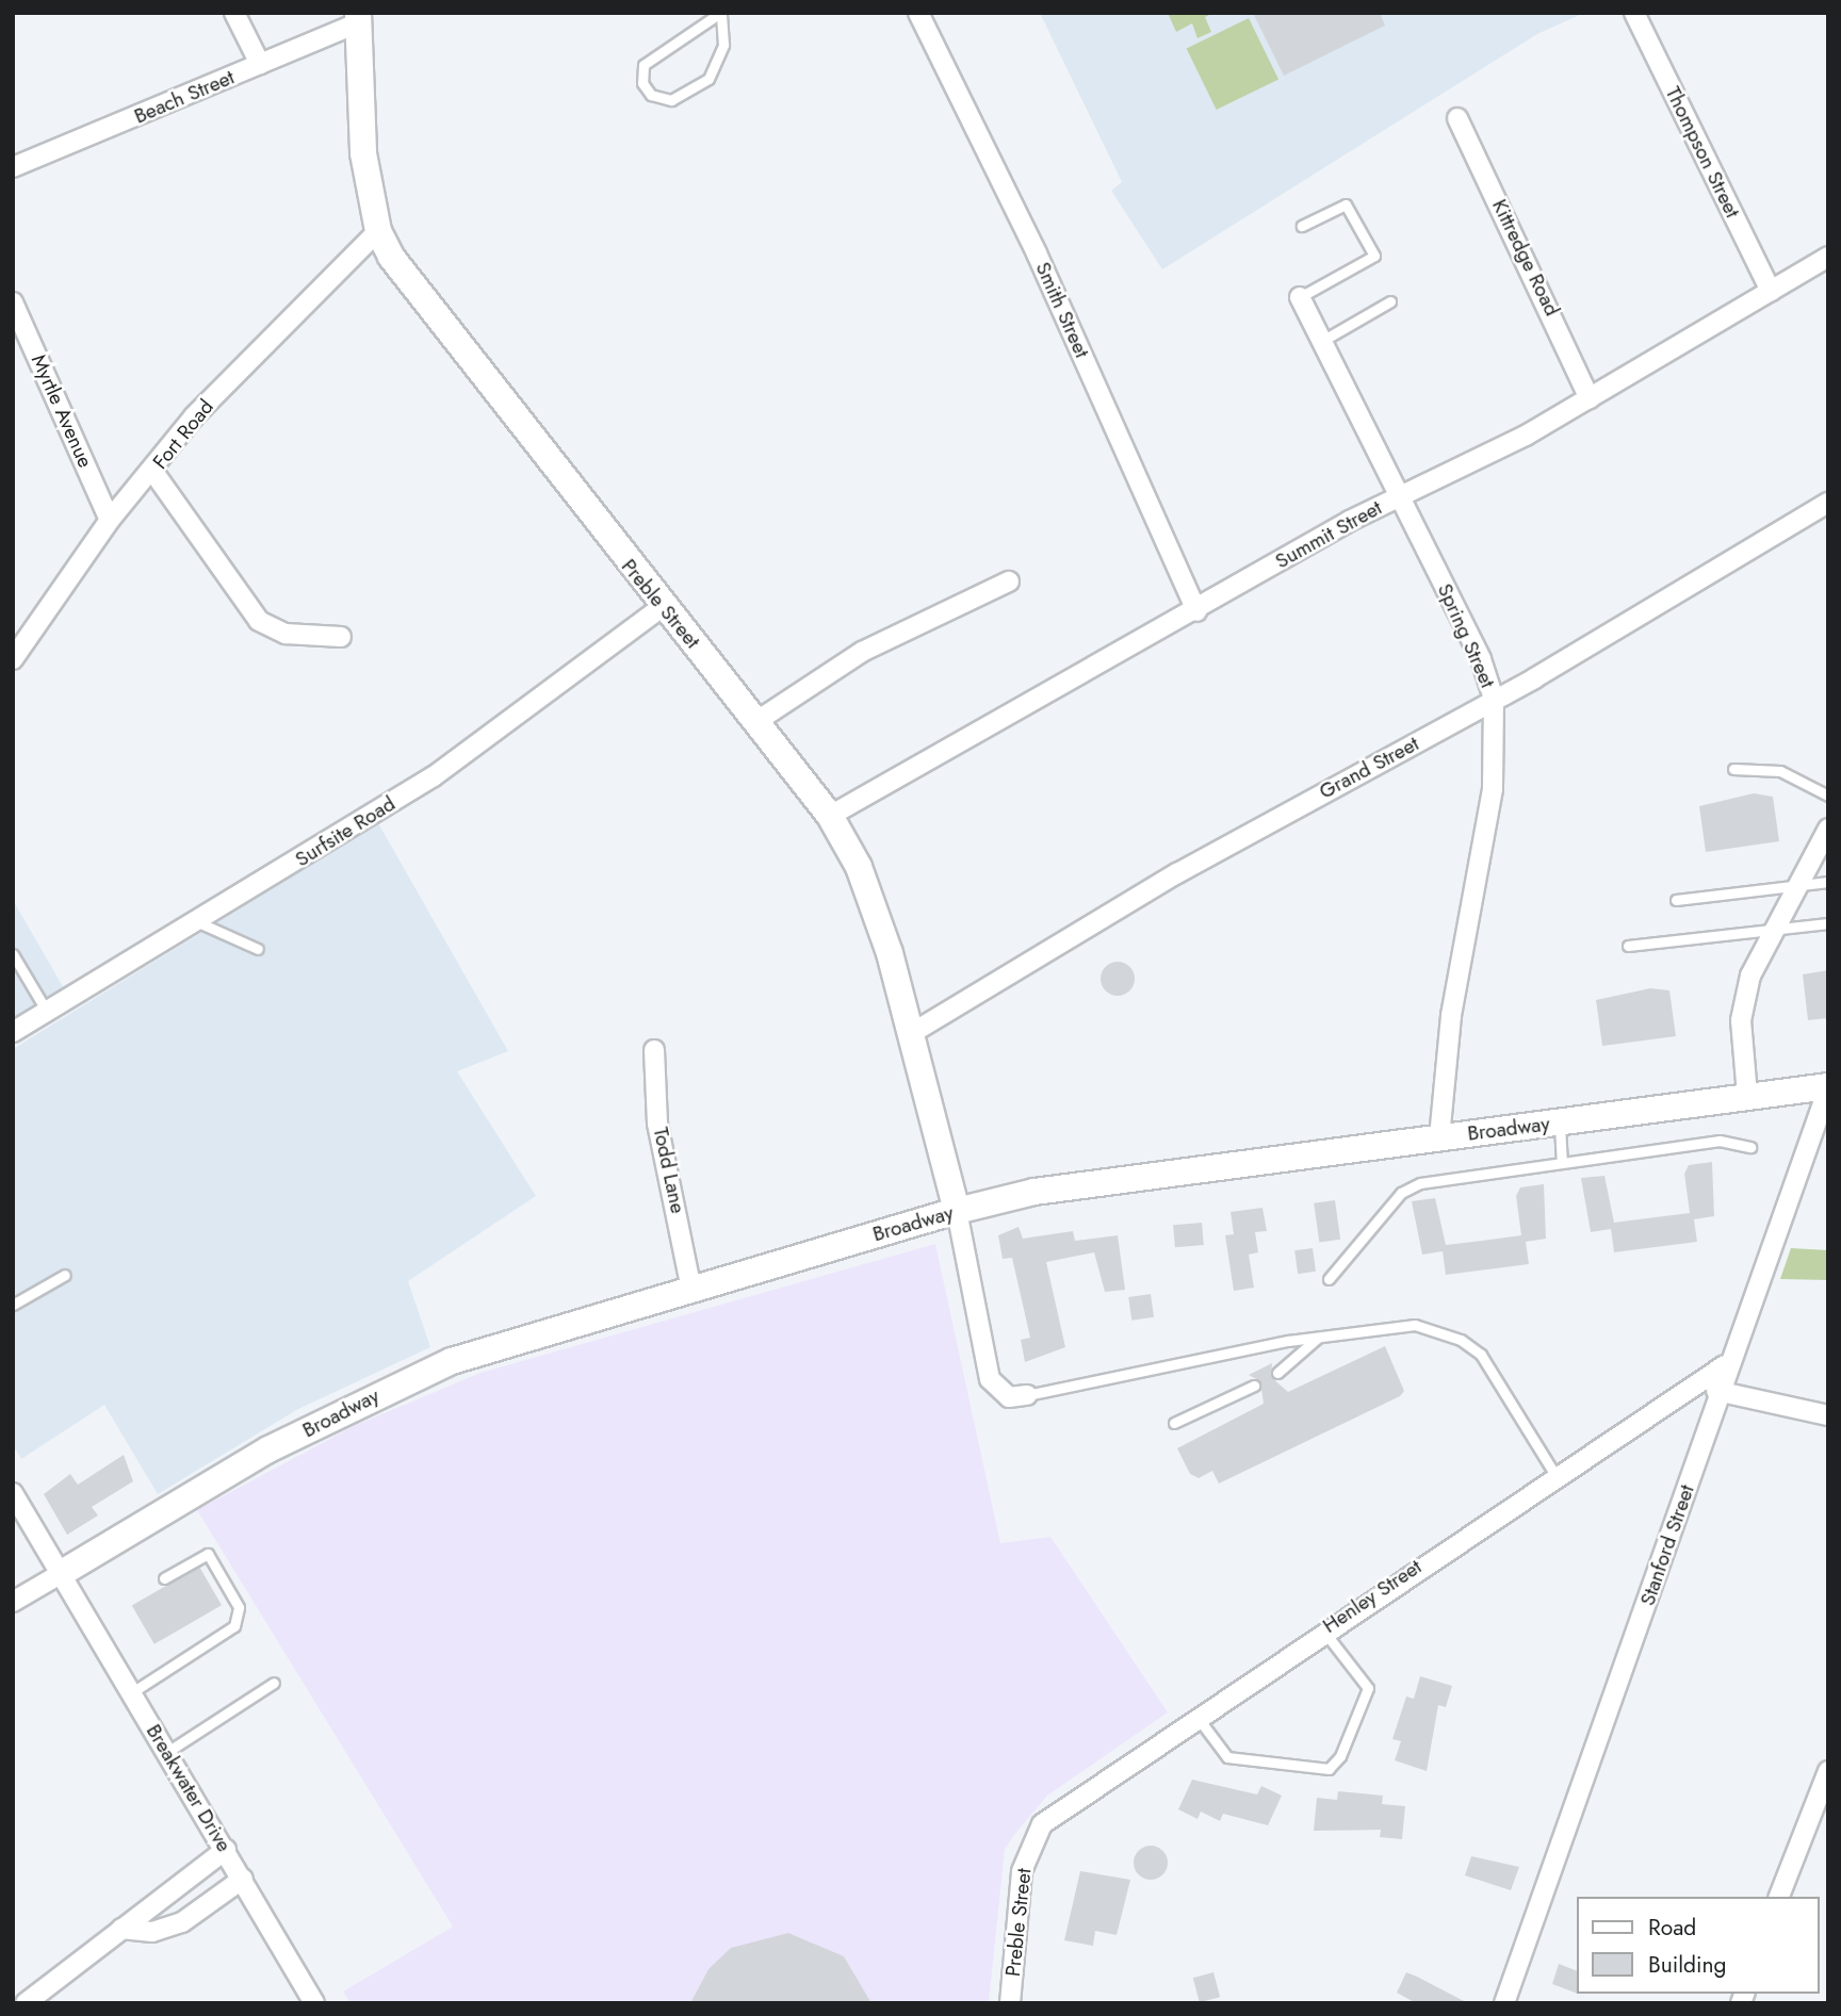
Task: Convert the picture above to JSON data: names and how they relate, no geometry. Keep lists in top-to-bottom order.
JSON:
{
  "streets": {
    "street": [
      "Beach Street",
      "Thompson Street",
      "Kittredge Road",
      "Smith Street",
      "Myrtle Avenue",
      "Fort Road",
      "Summit Street",
      "Preble Street",
      "Spring Street",
      "Grand Street",
      "Surfsite Road",
      "Broadway",
      "Todd Lane",
      "Stanford Street",
      "Henley Street",
      "Breakwater Drive"
    ]
  },
  "crossings": [
    ["Beach Street", "Preble Street"],
    ["Thompson Street", "Summit Street"],
    ["Kittredge Road", "Summit Street"],
    ["Smith Street", "Summit Street"],
    ["Myrtle Avenue", "Fort Road"],
    ["Fort Road", "Preble Street"],
    ["Summit Street", "Preble Street"],
    ["Summit Street", "Spring Street"],
    ["Preble Street", "Grand Street"],
    ["Preble Street", "Surfsite Road"],
    ["Preble Street", "Broadway"],
    ["Preble Street", "Henley Street"],
    ["Spring Street", "Grand Street"],
    ["Spring Street", "Broadway"],
    ["Broadway", "Todd Lane"],
    ["Broadway", "Stanford Street"],
    ["Broadway", "Breakwater Drive"],
    ["Stanford Street", "Henley Street"]
  ],
  "legend": ["Road", "Building"]
}
